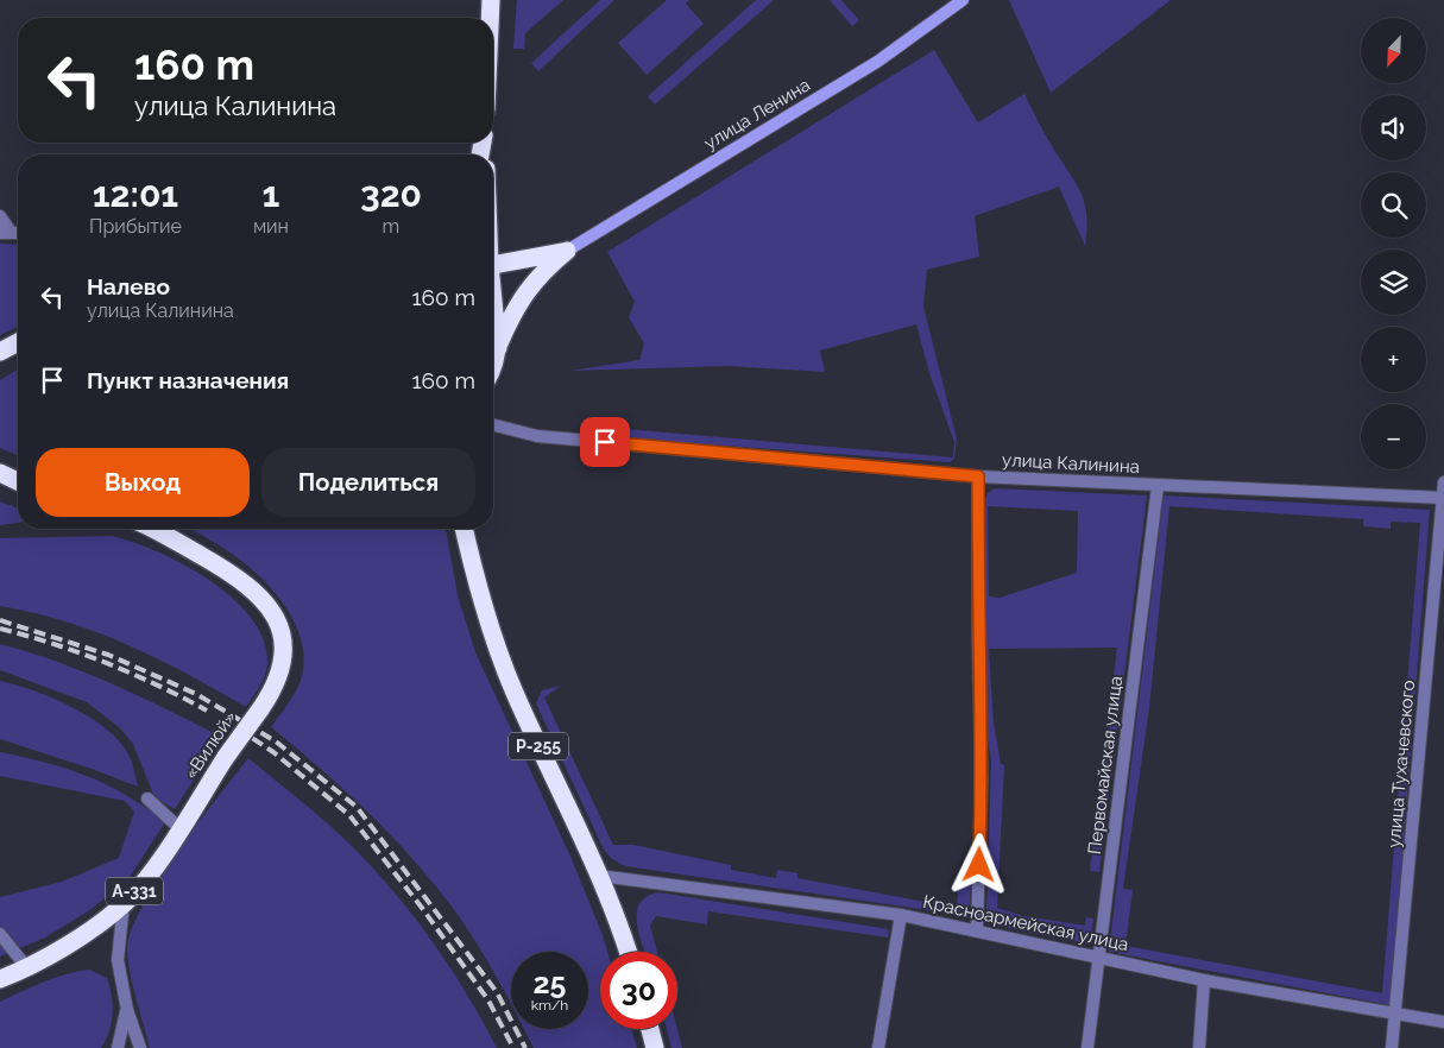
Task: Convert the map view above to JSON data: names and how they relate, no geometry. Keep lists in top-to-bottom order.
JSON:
{
  "streets": {
    "highway": ["«Вилюй»", "Р-255", "А-331"],
    "main road": ["улица Ленина"],
    "street": [
      "улица Калинина",
      "улица Тухачевского",
      "Первомайская улица",
      "Красноармейская улица"
    ]
  },
  "crossings": [
    ["улица Калинина", "улица Тухачевского"],
    ["улица Калинина", "Первомайская улица"],
    ["Р-255", "Красноармейская улица"],
    ["улица Тухачевского", "Красноармейская улица"],
    ["Первомайская улица", "Красноармейская улица"]
  ],
  "north": "bottom left",
  "page": {
    "map_buttons": ["+", "−"],
    "turn": ["160 m", "улица Калинина"],
    "eta": [
      "12:01",
      "Прибытие",
      "1",
      "мин",
      "320",
      "m"
    ],
    "list": [
      {
        "name": "Налево",
        "note": "улица Калинина",
        "value": "160 m"
      },
      {
        "name": "Пункт назначения",
        "value": "160 m"
      }
    ],
    "buttons": ["Выход", "Поделиться"],
    "speed": "25 km/h",
    "limit": "30"
  }
}
